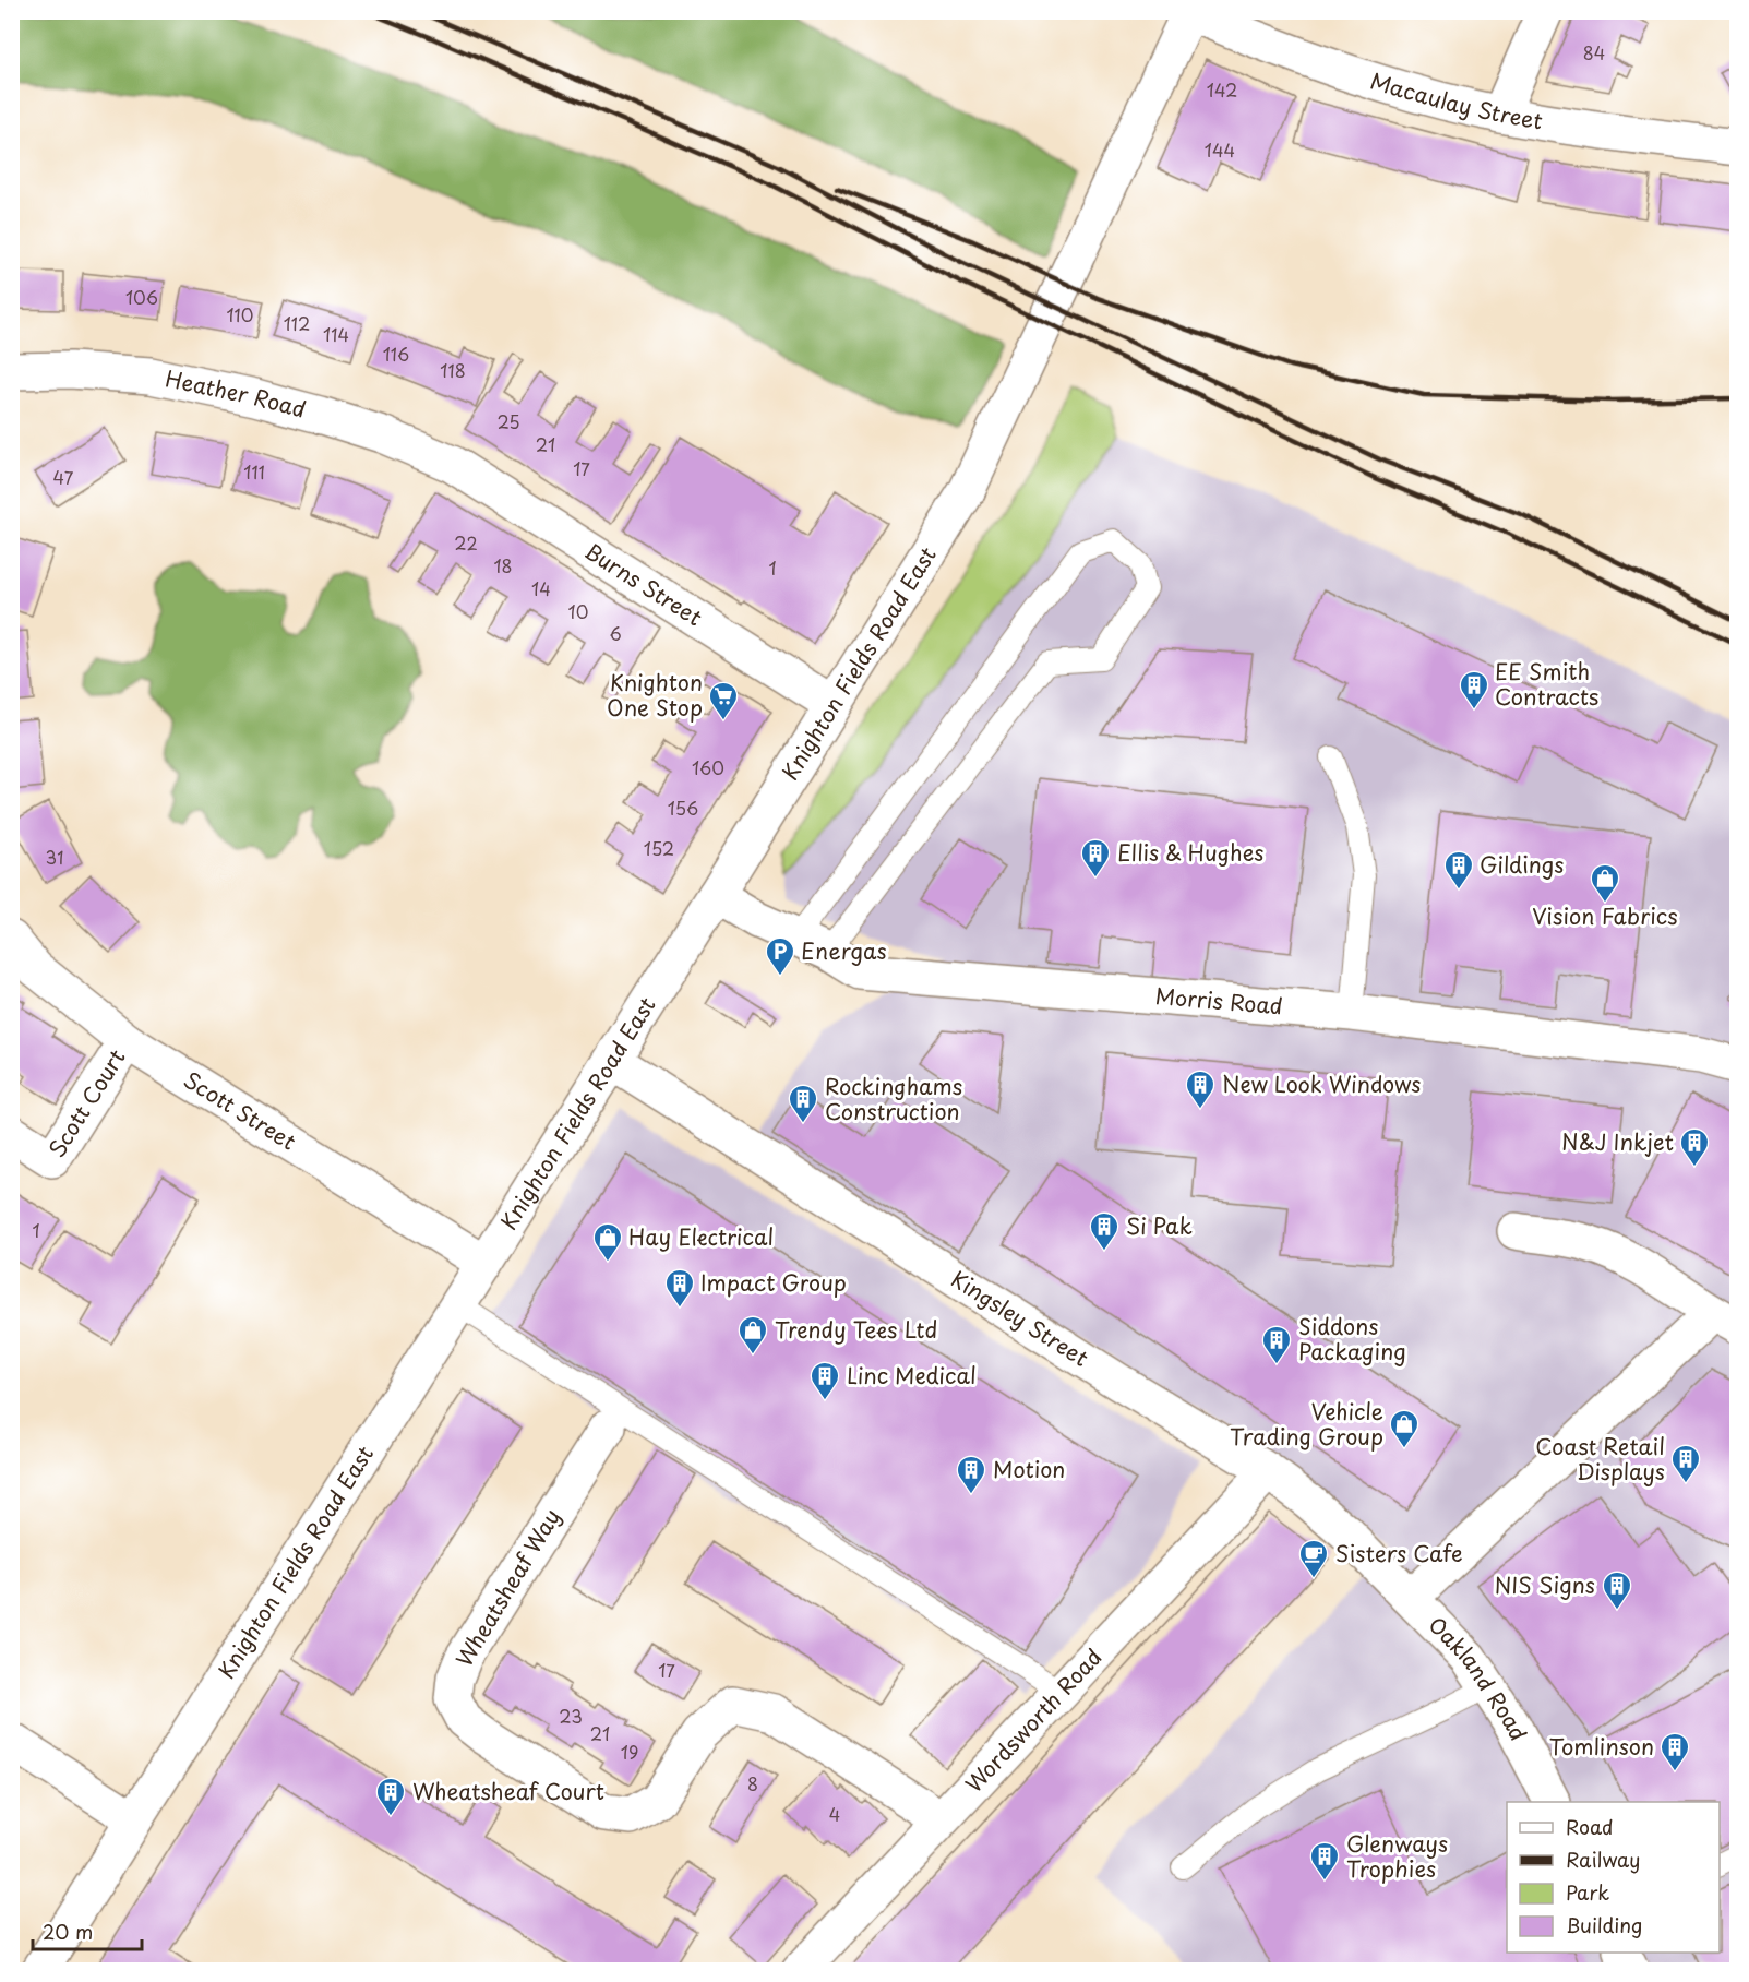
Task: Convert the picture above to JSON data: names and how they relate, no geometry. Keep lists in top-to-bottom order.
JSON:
{
  "streets": {
    "street": [
      "Macaulay Street",
      "Heather Road",
      "Burns Street",
      "Knighton Fields Road East",
      "Morris Road",
      "Scott Court",
      "Scott Street",
      "Kingsley Street",
      "Wheatsheaf Way",
      "Oakland Road",
      "Wordsworth Road"
    ]
  },
  "crossings": [
    ["Macaulay Street", "Knighton Fields Road East"],
    ["Heather Road", "Burns Street"],
    ["Burns Street", "Knighton Fields Road East"],
    ["Knighton Fields Road East", "Morris Road"],
    ["Knighton Fields Road East", "Scott Street"],
    ["Knighton Fields Road East", "Kingsley Street"],
    ["Scott Court", "Scott Street"],
    ["Kingsley Street", "Oakland Road"],
    ["Kingsley Street", "Wordsworth Road"],
    ["Wheatsheaf Way", "Wordsworth Road"]
  ],
  "places": {
    "building": [
      "EE Smith Contracts",
      "Ellis & Hughes",
      "Gildings",
      "New Look Windows",
      "Rockinghams Construction",
      "N&J Inkjet",
      "Si Pak",
      "Impact Group",
      "Siddons Packaging",
      "Linc Medical",
      "Coast Retail Displays",
      "Motion",
      "NIS Signs",
      "Tomlinson",
      "Wheatsheaf Court",
      "Glenways Trophies"
    ],
    "supermarket": ["Knighton One Stop"],
    "shop": [
      "Vision Fabrics",
      "Hay Electrical",
      "Trendy Tees Ltd",
      "Vehicle Trading Group"
    ],
    "parking": ["Energas"],
    "cafe": ["Sisters Cafe"]
  },
  "house_numbers": [
    "84",
    "142",
    "144",
    "106",
    "110",
    "112",
    "114",
    "116",
    "118",
    "25",
    "21",
    "17",
    "111",
    "47",
    "22",
    "18",
    "1",
    "14",
    "10",
    "6",
    "160",
    "156",
    "152",
    "31",
    "1",
    "17",
    "23",
    "21",
    "19",
    "8",
    "4"
  ],
  "legend": [
    "Road",
    "Railway",
    "Park",
    "Building"
  ],
  "scale_bar": "20 m"
}
